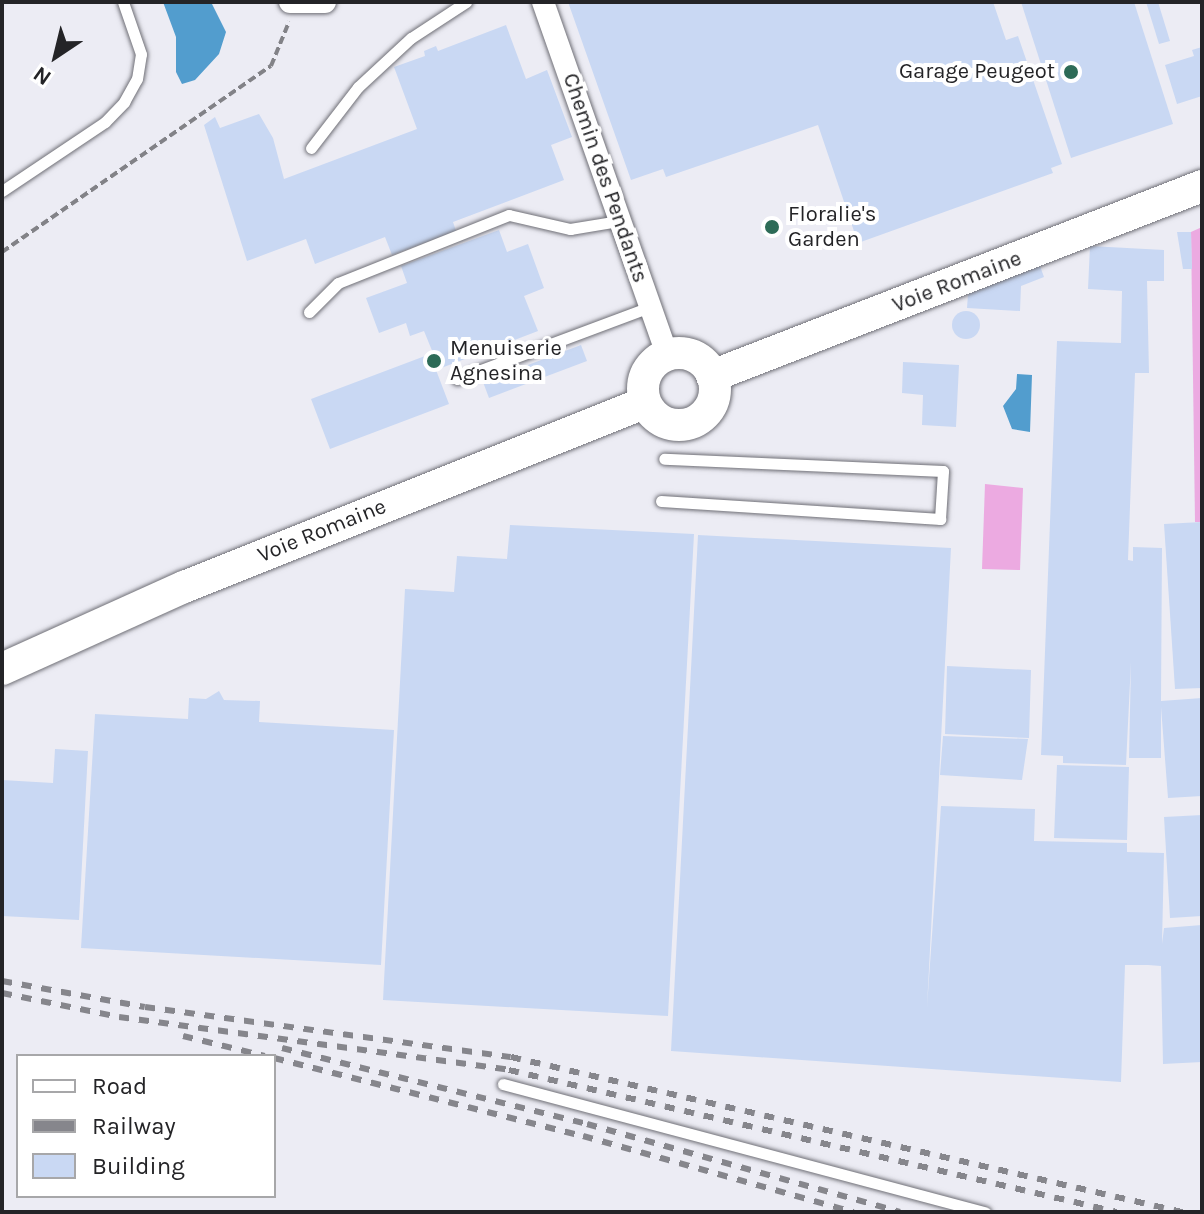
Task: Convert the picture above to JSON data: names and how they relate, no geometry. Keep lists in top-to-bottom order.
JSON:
{
  "streets": {
    "main road": ["Voie Romaine"],
    "street": ["Chemin des Pendants"]
  },
  "crossings": [
    ["Chemin des Pendants", "Voie Romaine"]
  ],
  "places": ["Garage Peugeot", "Floralie's Garden", "Menuiserie Agnesina"],
  "legend": ["Road", "Railway", "Building"],
  "north": "bottom left"
}
